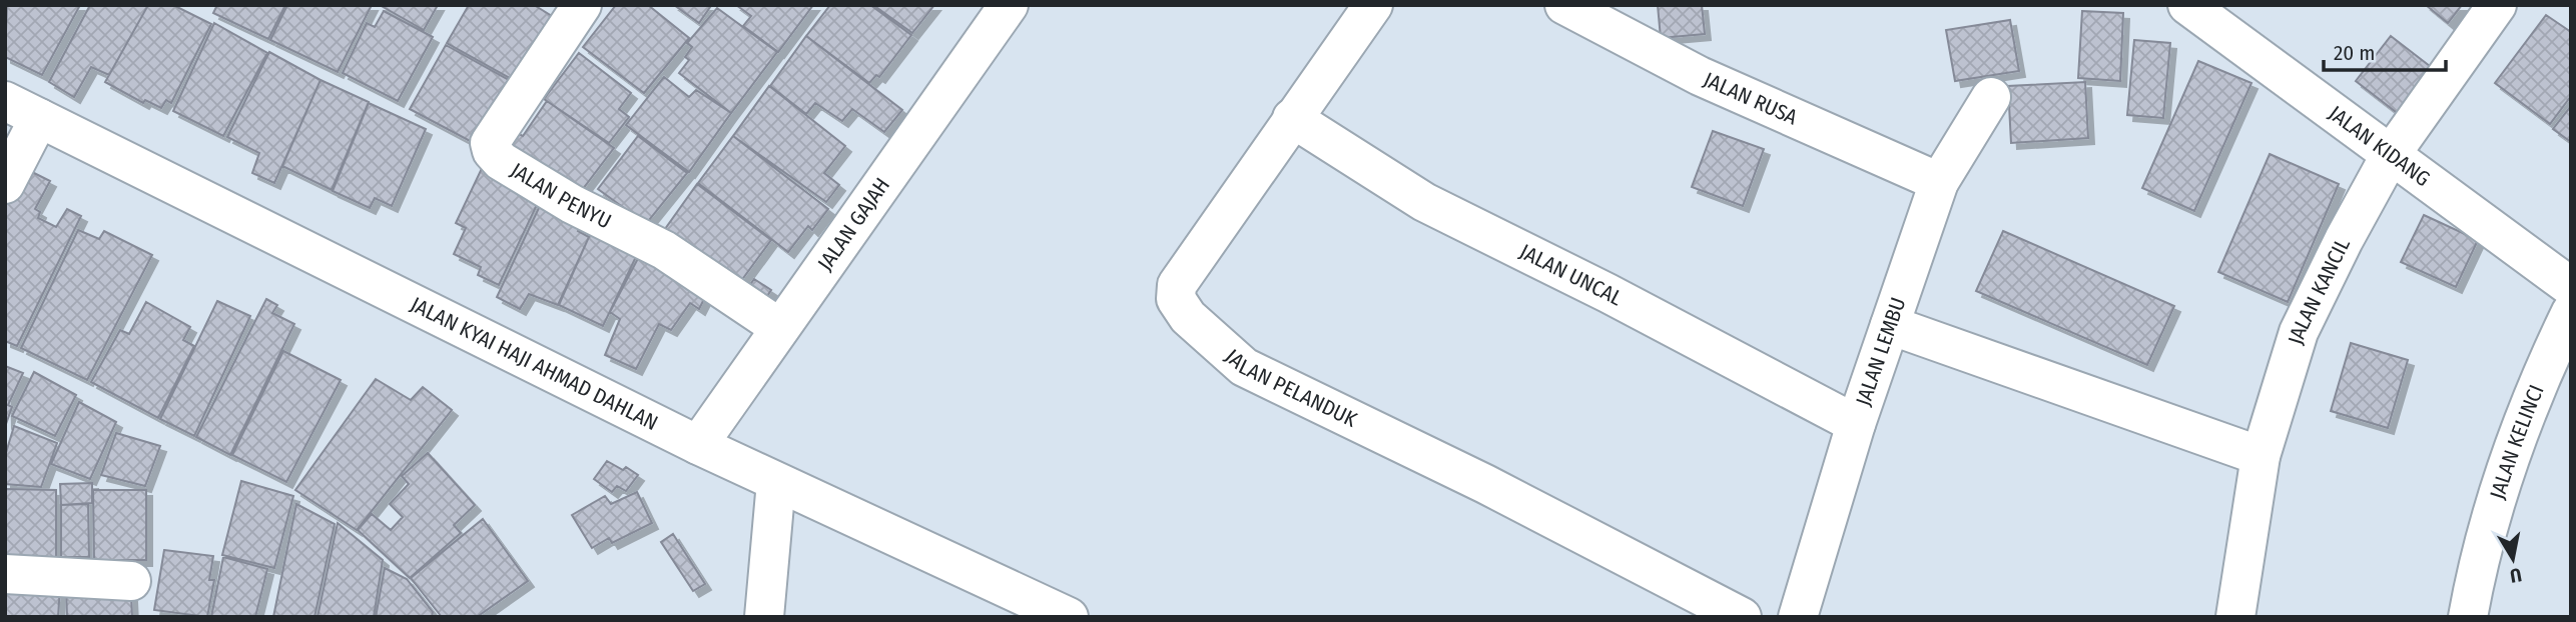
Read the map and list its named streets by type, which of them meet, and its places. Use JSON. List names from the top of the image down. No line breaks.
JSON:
{"streets":{"street":["JALAN RUSA","JALAN KIDANG","JALAN PENYU","JALAN GAJAH","JALAN UNCAL","JALAN KANCIL","JALAN LEMBU","JALAN KYAI HAJI AHMAD DAHLAN","JALAN PELANDUK","JALAN KELINCI"]},"crossings":[["JALAN RUSA","JALAN LEMBU"],["JALAN KIDANG","JALAN KANCIL"],["JALAN PENYU","JALAN GAJAH"],["JALAN GAJAH","JALAN KYAI HAJI AHMAD DAHLAN"],["JALAN UNCAL","JALAN LEMBU"],["JALAN UNCAL","JALAN PELANDUK"]],"scale_bar":"20 m","north":"bottom"}
